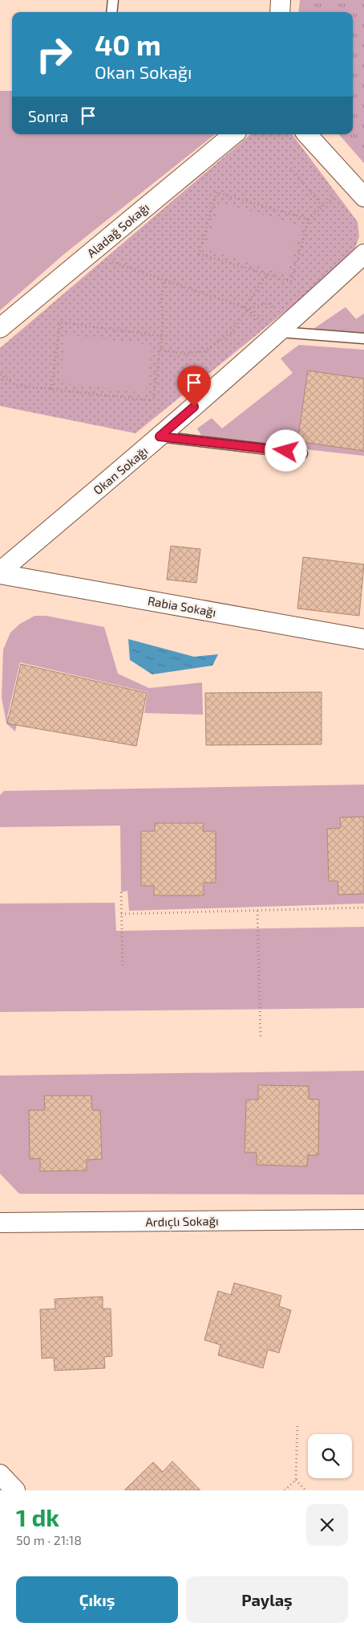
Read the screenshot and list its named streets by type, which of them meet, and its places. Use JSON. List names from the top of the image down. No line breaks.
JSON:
{"streets":{"street":["Aladağ Sokağı","Okan Sokağı","Rabia Sokağı","Ardıçlı Sokağı"]},"crossings":[["Okan Sokağı","Rabia Sokağı"]],"page":{"turn":["40 m","Okan Sokağı"],"then":"Sonra","heading":["1 dk","50 m · 21:18"],"buttons":["Çıkış","Paylaş"]}}
